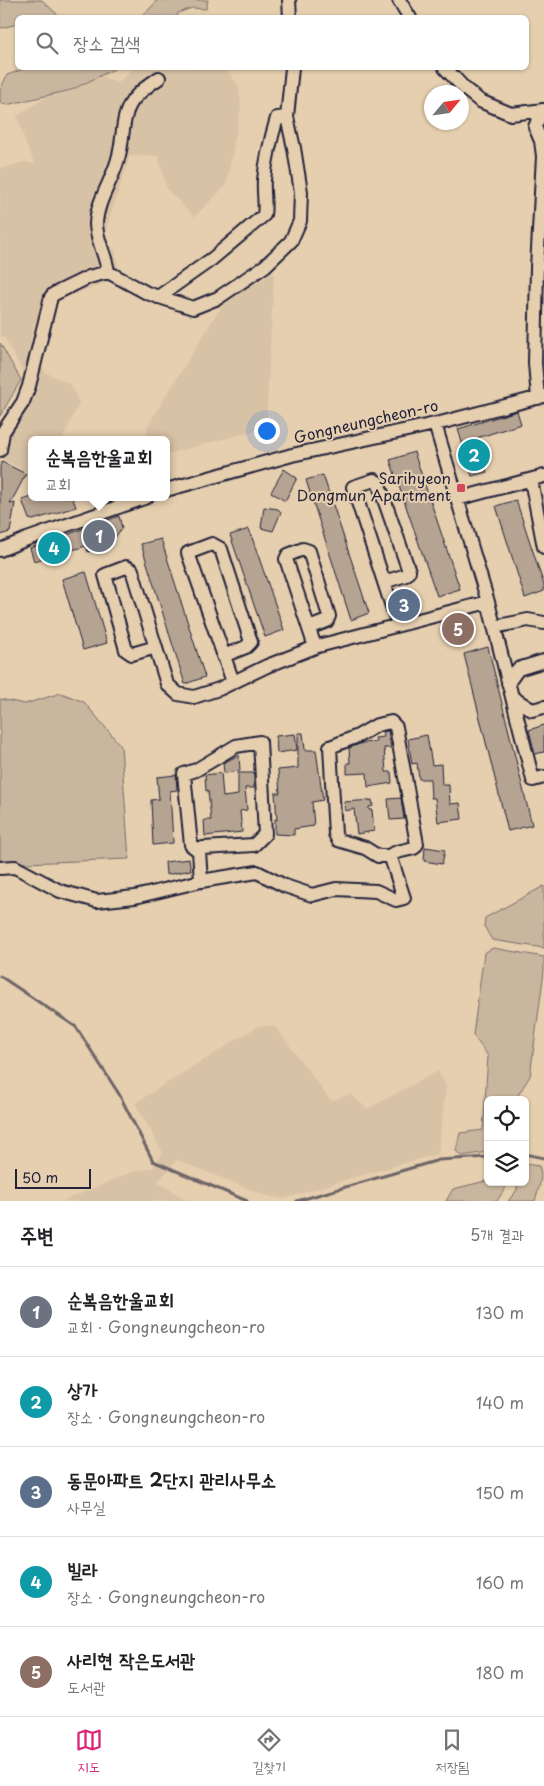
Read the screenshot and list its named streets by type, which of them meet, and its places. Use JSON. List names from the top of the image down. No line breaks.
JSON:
{"streets":{"street":["Gongneungcheon-ro"]},"places":{"transit":["Sarihyeon Dongmun Apartment"]},"scale_bar":"50 m","north":"top right","page":{"search":"장소 검색","popup":["순복음한울교회","교회"],"pins":["2","1","4","3","5"],"scale":"50 m","heading":["주변","5개 결과"],"list":[{"mark":"1","name":"순복음한울교회","note":"교회 · Gongneungcheon-ro","value":"130 m"},{"mark":"2","name":"상가","note":"장소 · Gongneungcheon-ro","value":"140 m"},{"mark":"3","name":"동문아파트 2단지 관리사무소","note":"사무실","value":"150 m"},{"mark":"4","name":"빌라","note":"장소 · Gongneungcheon-ro","value":"160 m"},{"mark":"5","name":"사리현 작은도서관","note":"도서관","value":"180 m"}],"nav":["지도","길찾기","저장됨"]}}
